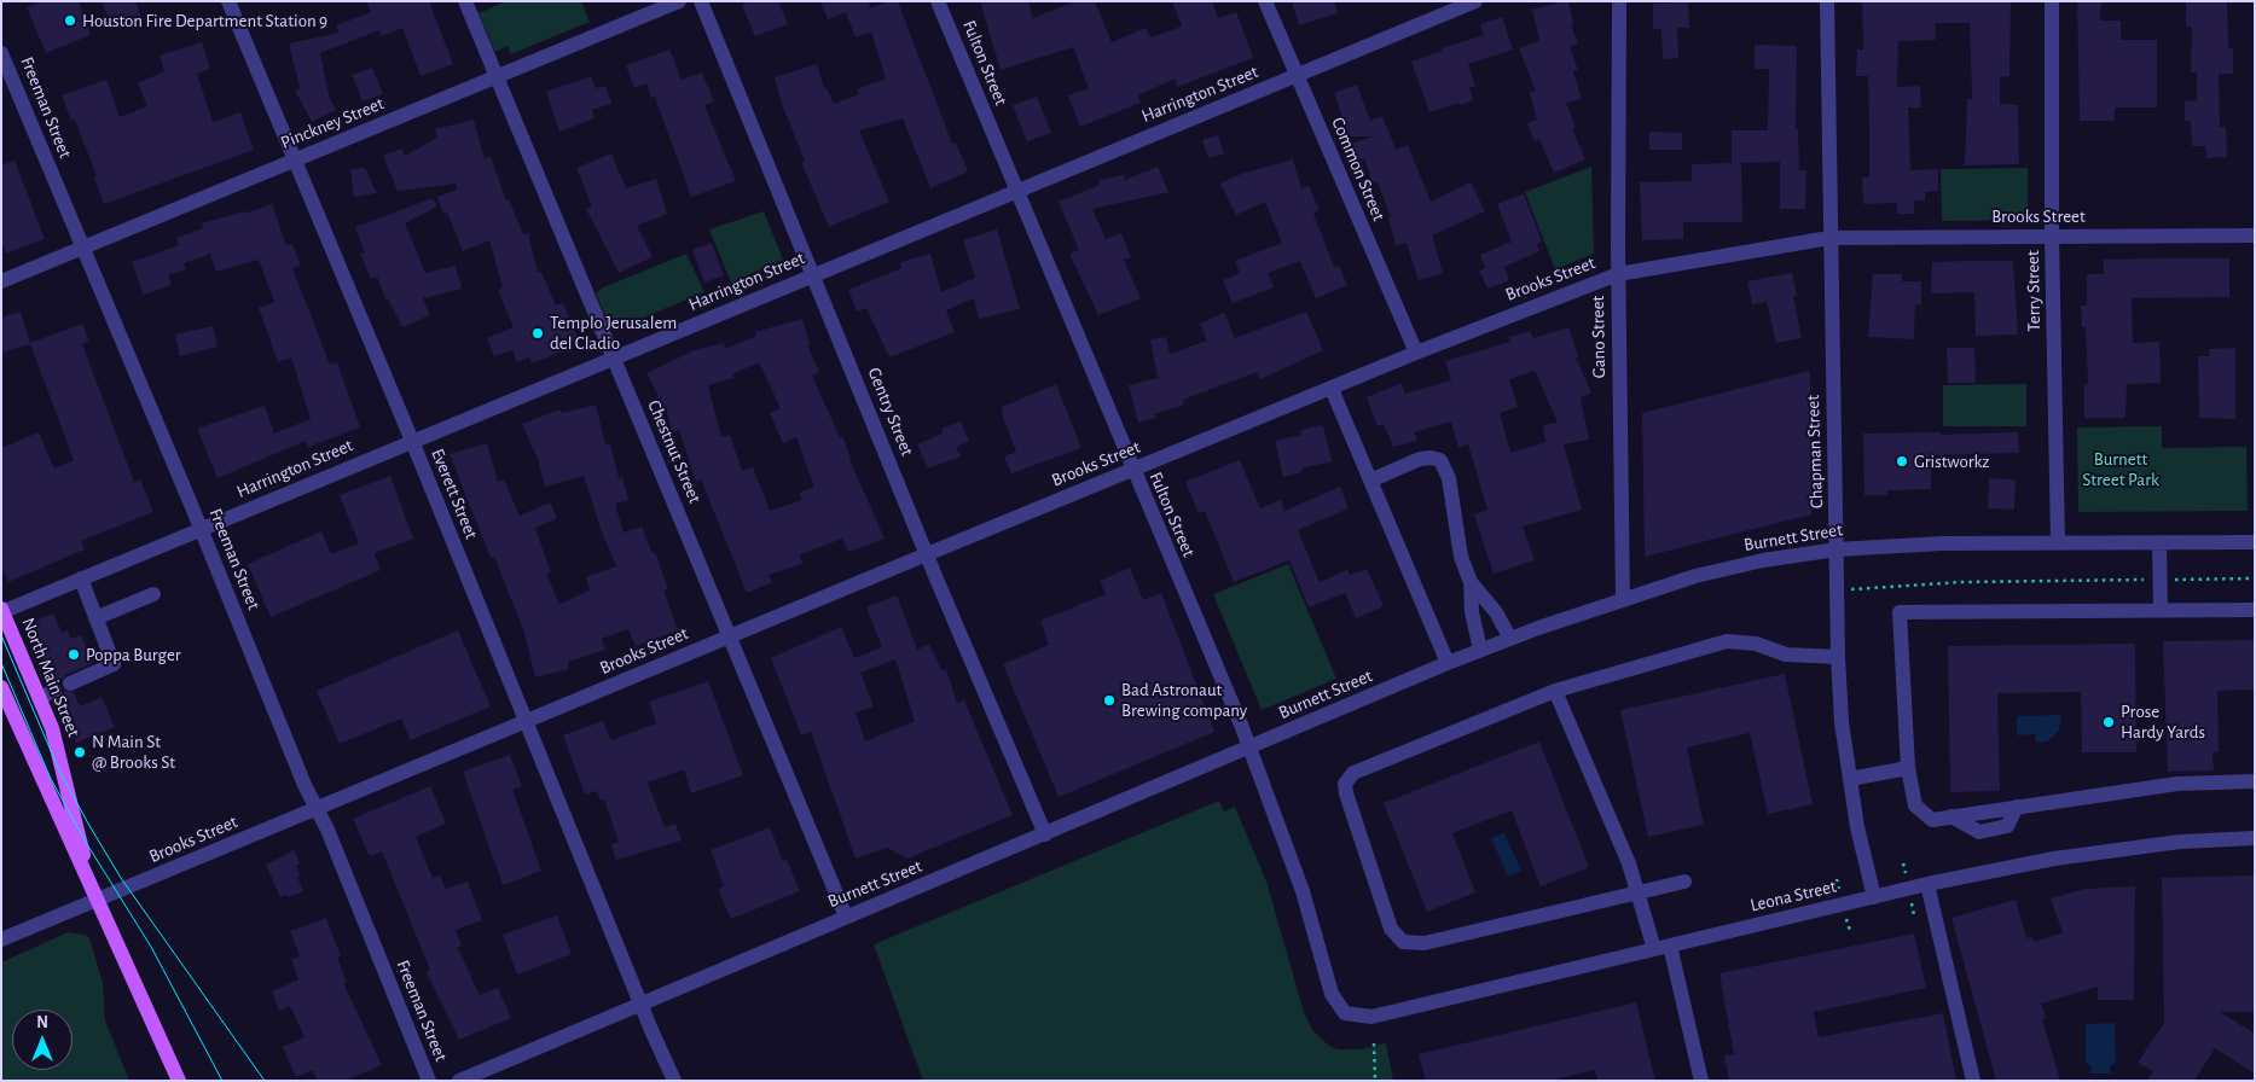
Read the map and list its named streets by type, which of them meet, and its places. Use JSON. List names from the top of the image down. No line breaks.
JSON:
{"streets":{"main road":["North Main Street"],"street":["Fulton Street","Harrington Street","Freeman Street","Pinckney Street","Common Street","Brooks Street","Terry Street","Gano Street","Gentry Street","Chestnut Street","Chapman Street","Everett Street","Burnett Street","Leona Street"]},"crossings":[["Fulton Street","Harrington Street"],["Fulton Street","Brooks Street"],["Fulton Street","Burnett Street"],["Fulton Street","Leona Street"],["Harrington Street","Freeman Street"],["Harrington Street","Common Street"],["Harrington Street","Gentry Street"],["Harrington Street","Chestnut Street"],["Harrington Street","Everett Street"],["Harrington Street","North Main Street"],["Freeman Street","Pinckney Street"],["Freeman Street","Brooks Street"],["Pinckney Street","Chestnut Street"],["Pinckney Street","Everett Street"],["Common Street","Brooks Street"],["Brooks Street","Terry Street"],["Brooks Street","Gano Street"],["Brooks Street","Gentry Street"],["Brooks Street","Chestnut Street"],["Brooks Street","Chapman Street"],["Brooks Street","Everett Street"],["Brooks Street","North Main Street"],["Terry Street","Burnett Street"],["Gano Street","Burnett Street"],["Gentry Street","Burnett Street"],["Chestnut Street","Burnett Street"],["Chapman Street","Burnett Street"],["Chapman Street","Leona Street"],["Everett Street","Burnett Street"]],"parks":["Burnett Street Park"],"places":["Houston Fire Department Station 9","Templo Jerusalem del Cladio","Gristworkz","Poppa Burger","Bad Astronaut Brewing company","Prose Hardy Yards","N Main St @ Brooks St"],"north":"top"}
